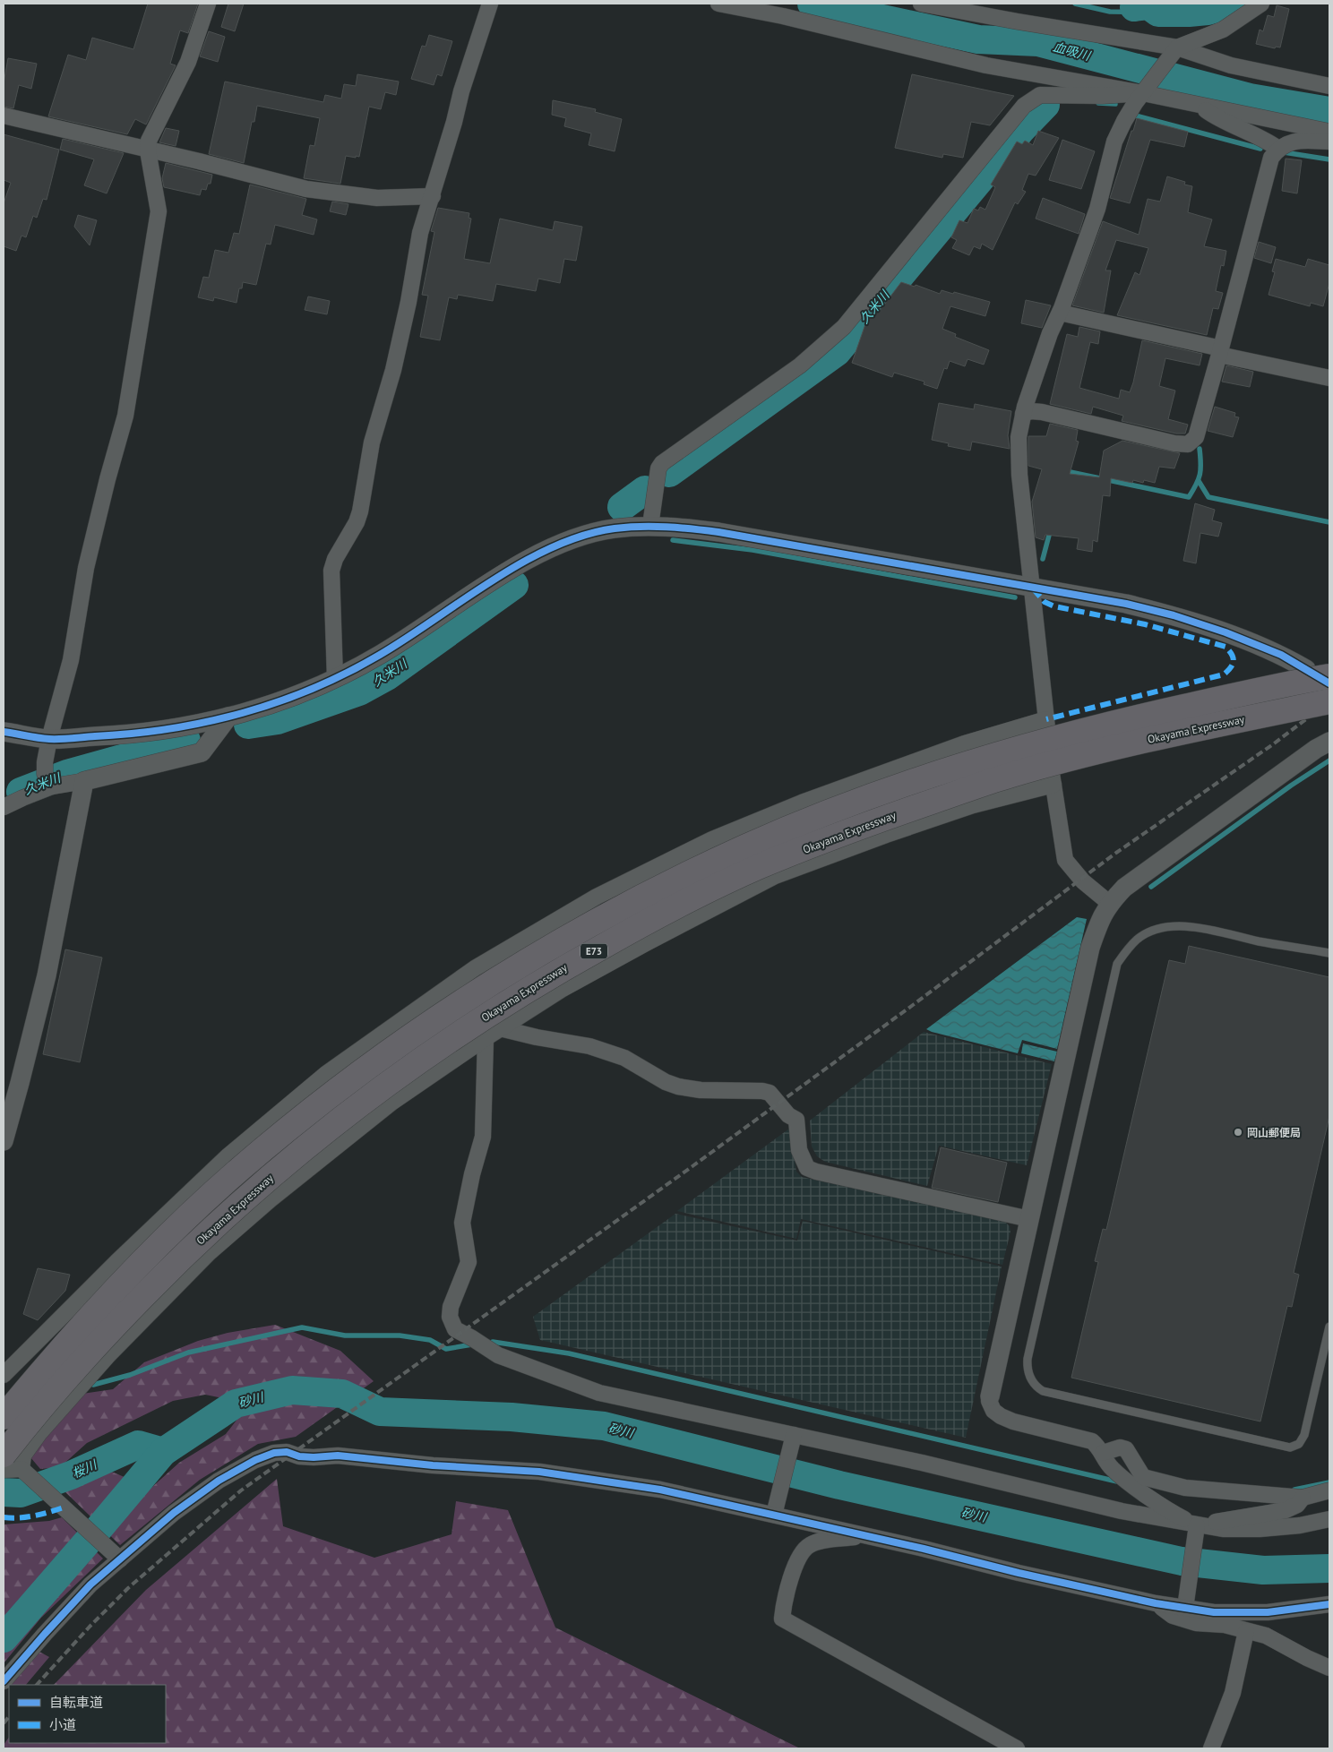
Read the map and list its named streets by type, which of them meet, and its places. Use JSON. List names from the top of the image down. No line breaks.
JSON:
{"streets":{"highway":["Okayama Expressway","E73"]},"water":["血吸川","久米川","砂川","桜川"],"places":["岡山郵便局"],"legend":["自転車道","小道"]}
